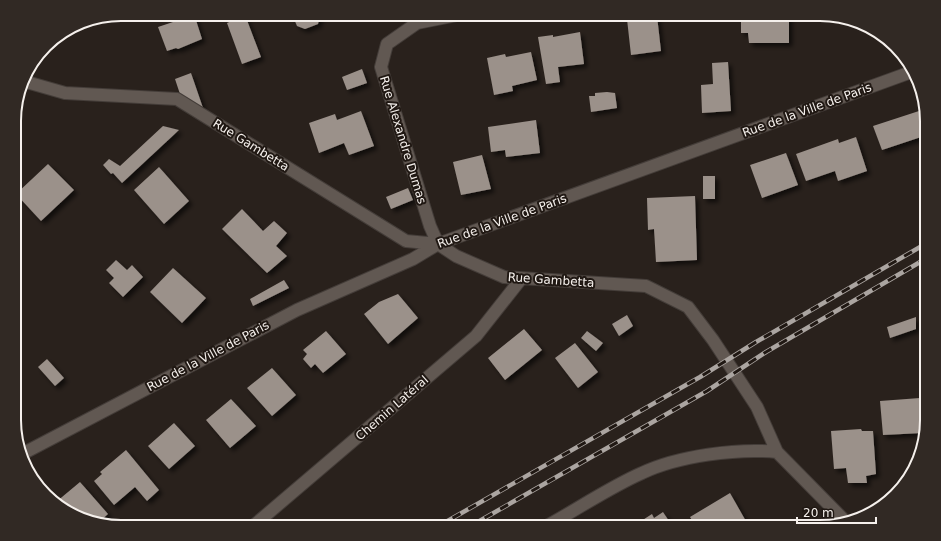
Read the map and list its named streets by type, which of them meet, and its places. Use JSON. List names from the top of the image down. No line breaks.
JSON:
{"streets":{"street":["Rue de la Ville de Paris","Rue Alexandre Dumas","Rue Gambetta","Chemin Latéral"]},"crossings":[["Rue de la Ville de Paris","Rue Alexandre Dumas"],["Rue de la Ville de Paris","Rue Gambetta"],["Rue Alexandre Dumas","Rue Gambetta"],["Rue Gambetta","Chemin Latéral"]],"scale_bar":"20 m"}
